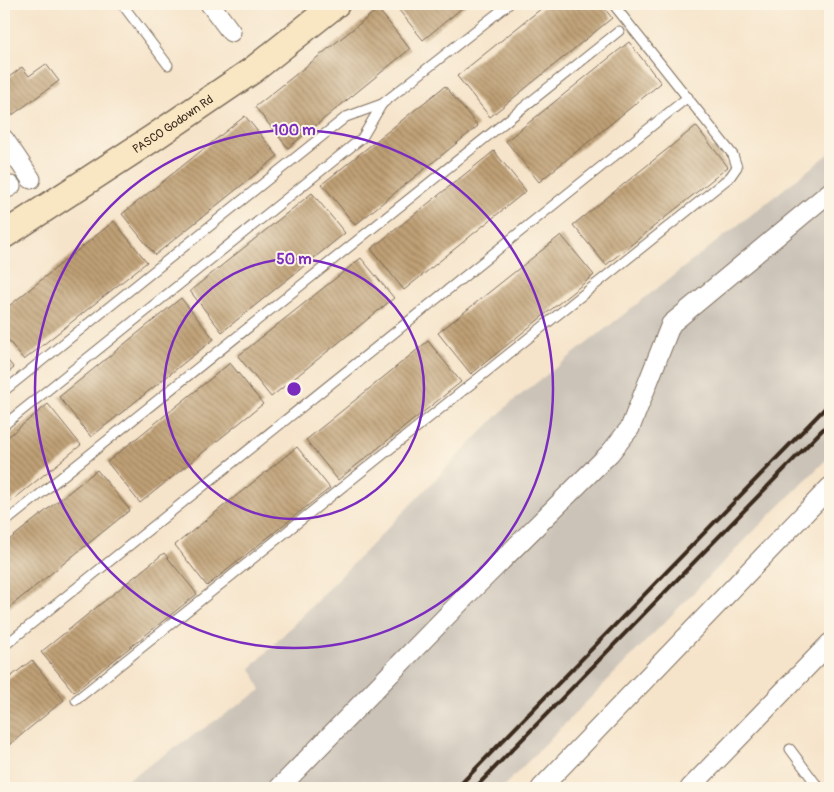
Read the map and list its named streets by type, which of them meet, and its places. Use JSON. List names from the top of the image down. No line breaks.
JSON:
{"streets":{"street":["PASCO Godown Rd"]},"rings":["100 m","50 m"]}
